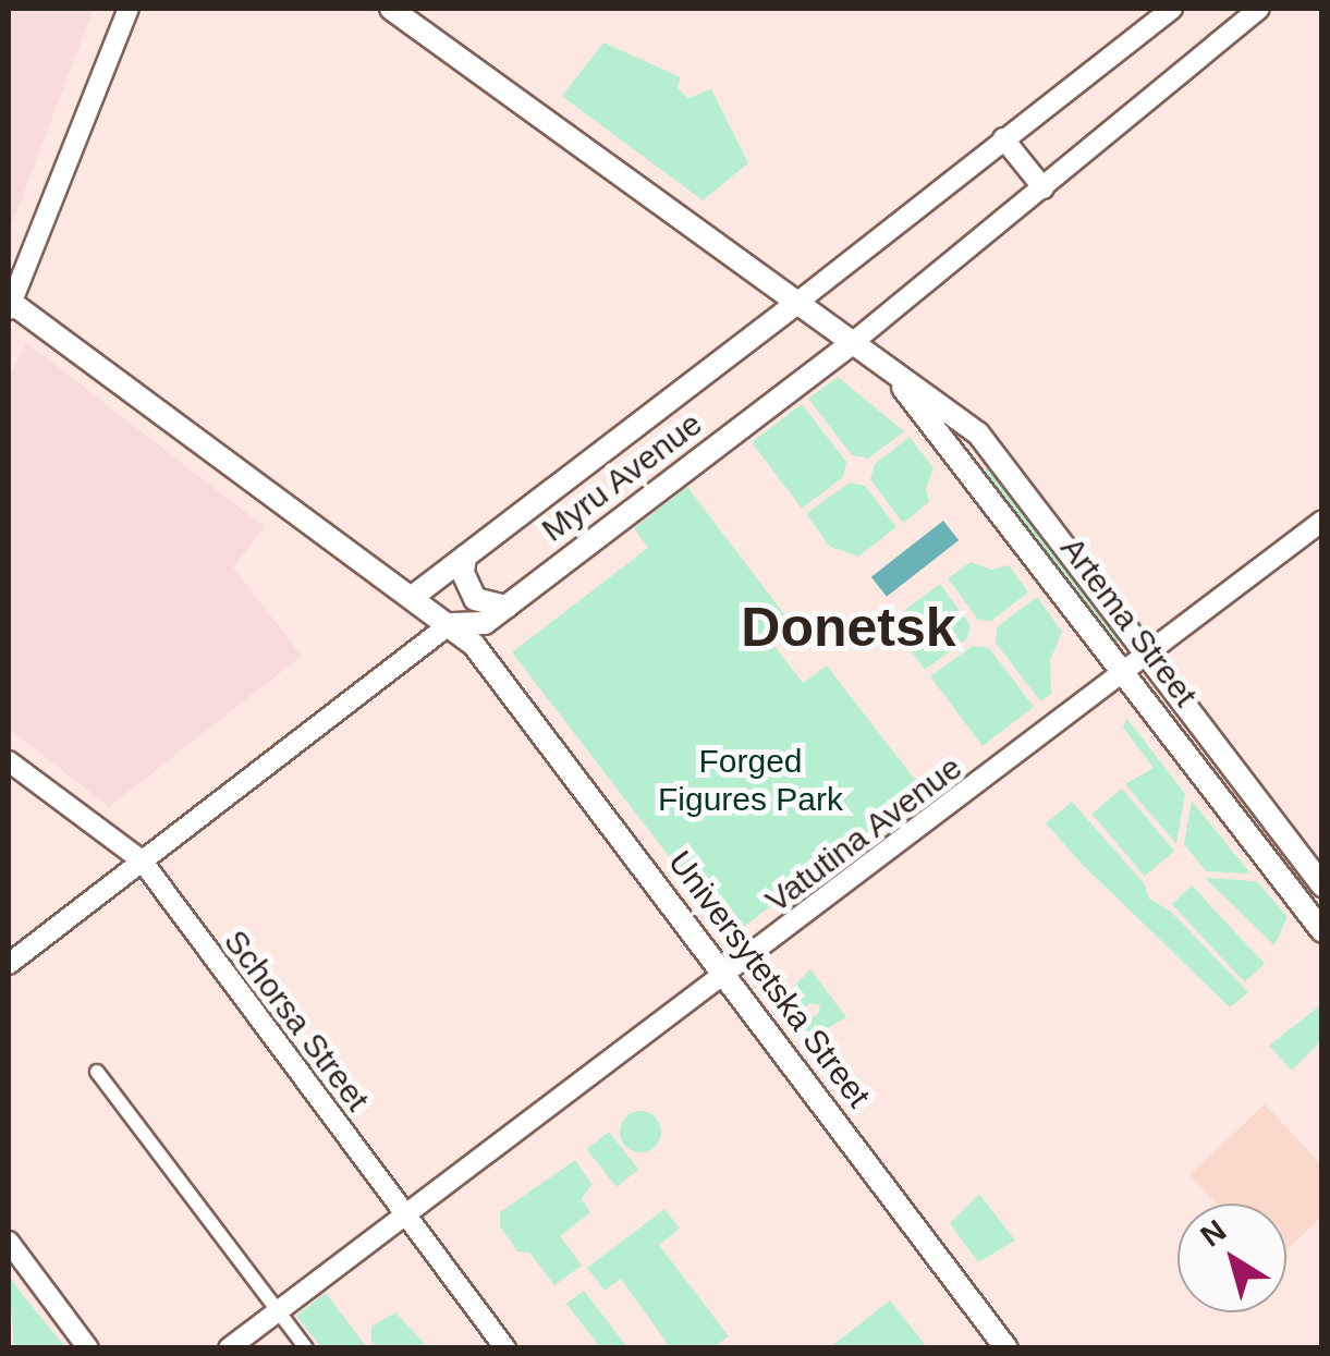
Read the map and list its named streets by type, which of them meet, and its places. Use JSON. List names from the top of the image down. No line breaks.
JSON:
{"streets":{"main road":["Myru Avenue","Artema Street","Universytetska Street"],"street":["Vatutina Avenue","Schorsa Street"]},"crossings":[["Myru Avenue","Artema Street"],["Myru Avenue","Universytetska Street"],["Myru Avenue","Schorsa Street"],["Artema Street","Vatutina Avenue"],["Vatutina Avenue","Universytetska Street"],["Vatutina Avenue","Schorsa Street"]],"districts":["Donetsk"],"parks":["Forged Figures Park"],"north":"top left"}
